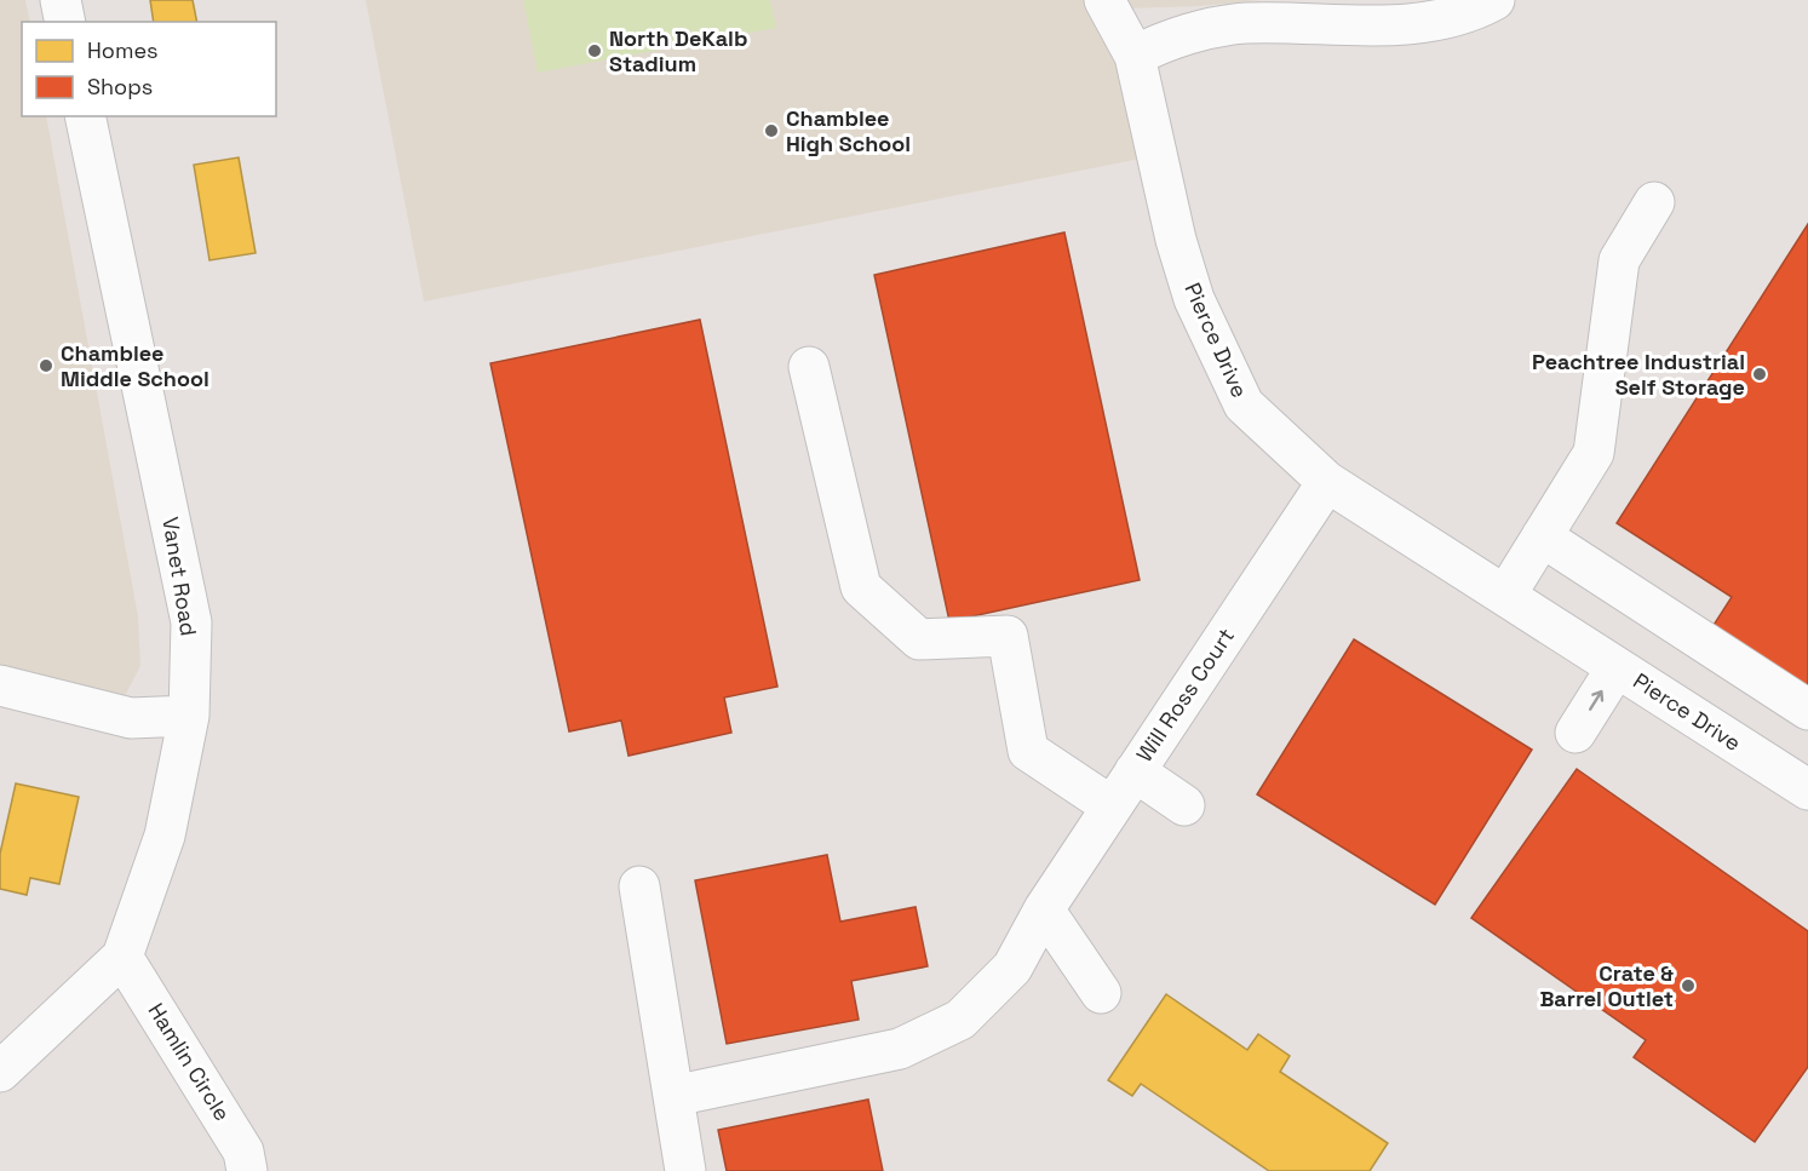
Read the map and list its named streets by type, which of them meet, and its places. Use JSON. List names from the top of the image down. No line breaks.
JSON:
{"streets":{"street":["Pierce Drive","Vanet Road","Will Ross Court","Hamlin Circle"]},"crossings":[["Pierce Drive","Will Ross Court"],["Vanet Road","Hamlin Circle"]],"places":["North DeKalb Stadium","Chamblee High School","Chamblee Middle School","Peachtree Industrial Self Storage","Crate & Barrel Outlet"],"legend":["Homes","Shops"]}
